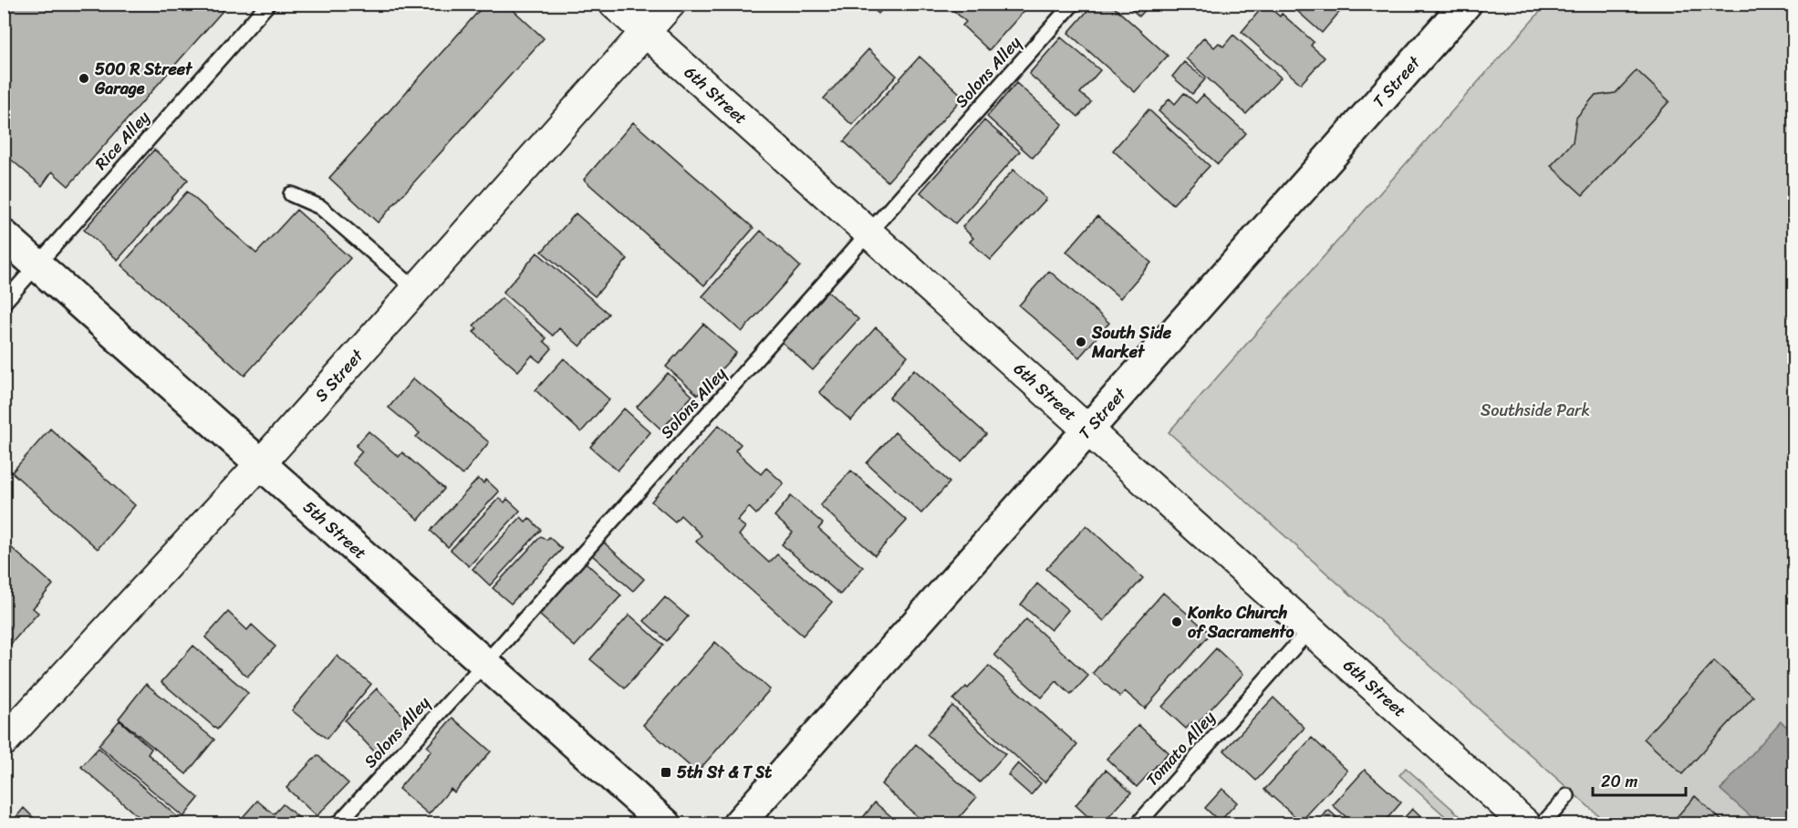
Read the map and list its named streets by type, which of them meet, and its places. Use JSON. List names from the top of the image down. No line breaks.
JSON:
{"streets":{"street":["T Street","6th Street","S Street","5th Street"],"lane":["Solons Alley","Rice Alley","Tomato Alley"]},"crossings":[["Solons Alley","6th Street"],["Solons Alley","5th Street"],["T Street","6th Street"],["6th Street","S Street"],["6th Street","Tomato Alley"],["Rice Alley","5th Street"],["S Street","5th Street"]],"parks":["Southside Park"],"places":{"other":["500 R Street Garage","South Side Market","Konko Church of Sacramento"],"transit":["5th St & T St"]},"scale_bar":"20 m"}
